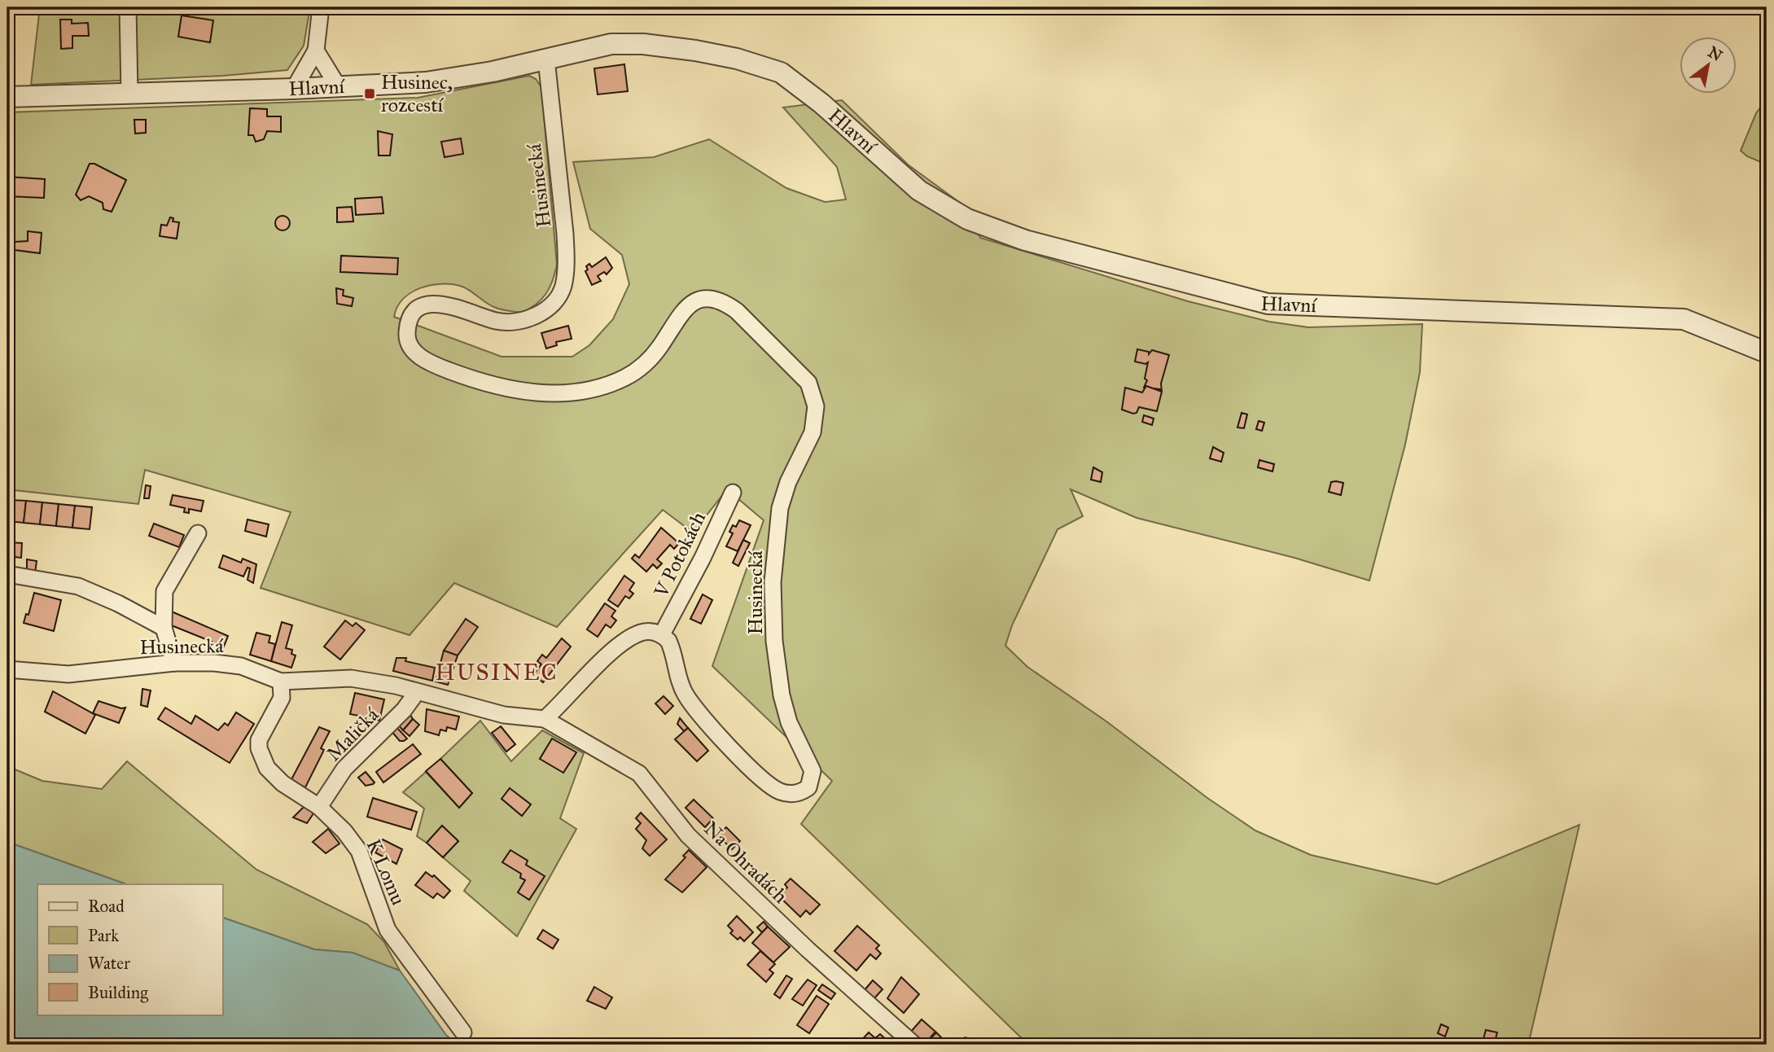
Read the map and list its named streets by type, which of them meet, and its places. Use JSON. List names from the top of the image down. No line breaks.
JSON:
{"streets":{"street":["Hlavní","Husinecká","V Potokách","Maličká","Na Ohradách","K Lomu"]},"crossings":[["Hlavní","Husinecká"],["Husinecká","V Potokách"],["Husinecká","Maličká"],["Husinecká","Na Ohradách"],["Husinecká","K Lomu"],["Maličká","K Lomu"]],"districts":["HUSINEC"],"places":{"transit":["Husinec, rozcestí"]},"legend":["Road","Park","Water","Building"],"north":"top right"}
